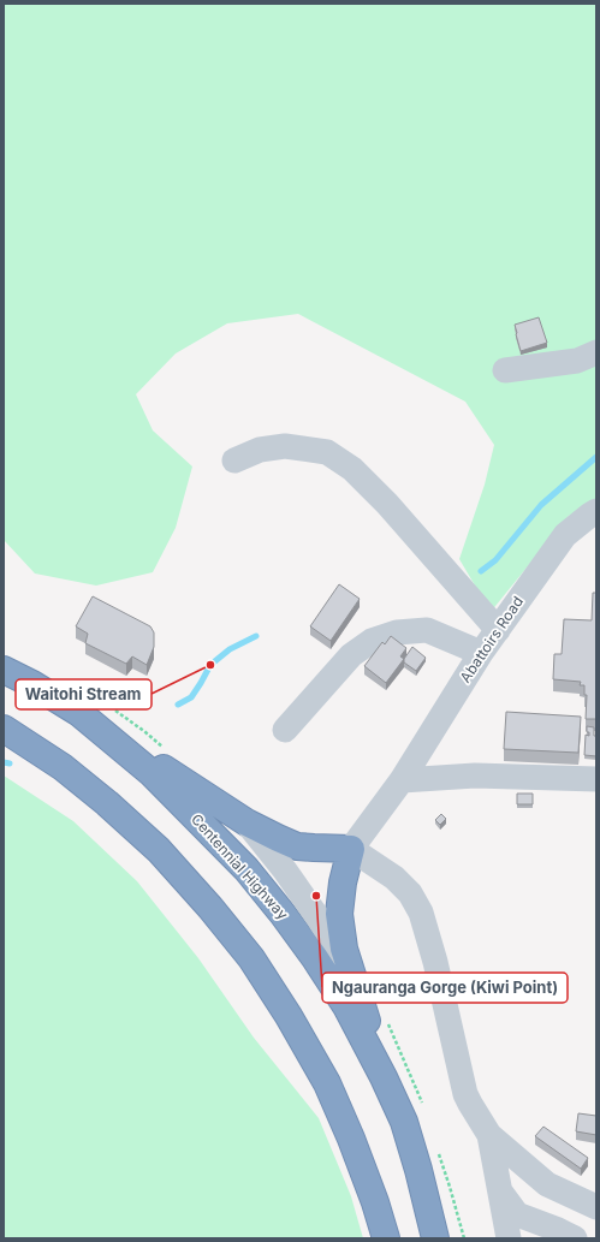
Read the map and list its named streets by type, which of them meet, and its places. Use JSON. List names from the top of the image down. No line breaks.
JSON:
{"streets":{"highway":["Centennial Highway"],"lane":["Abattoirs Road"]},"places":["Waitohi Stream","Ngauranga Gorge (Kiwi Point)"]}
